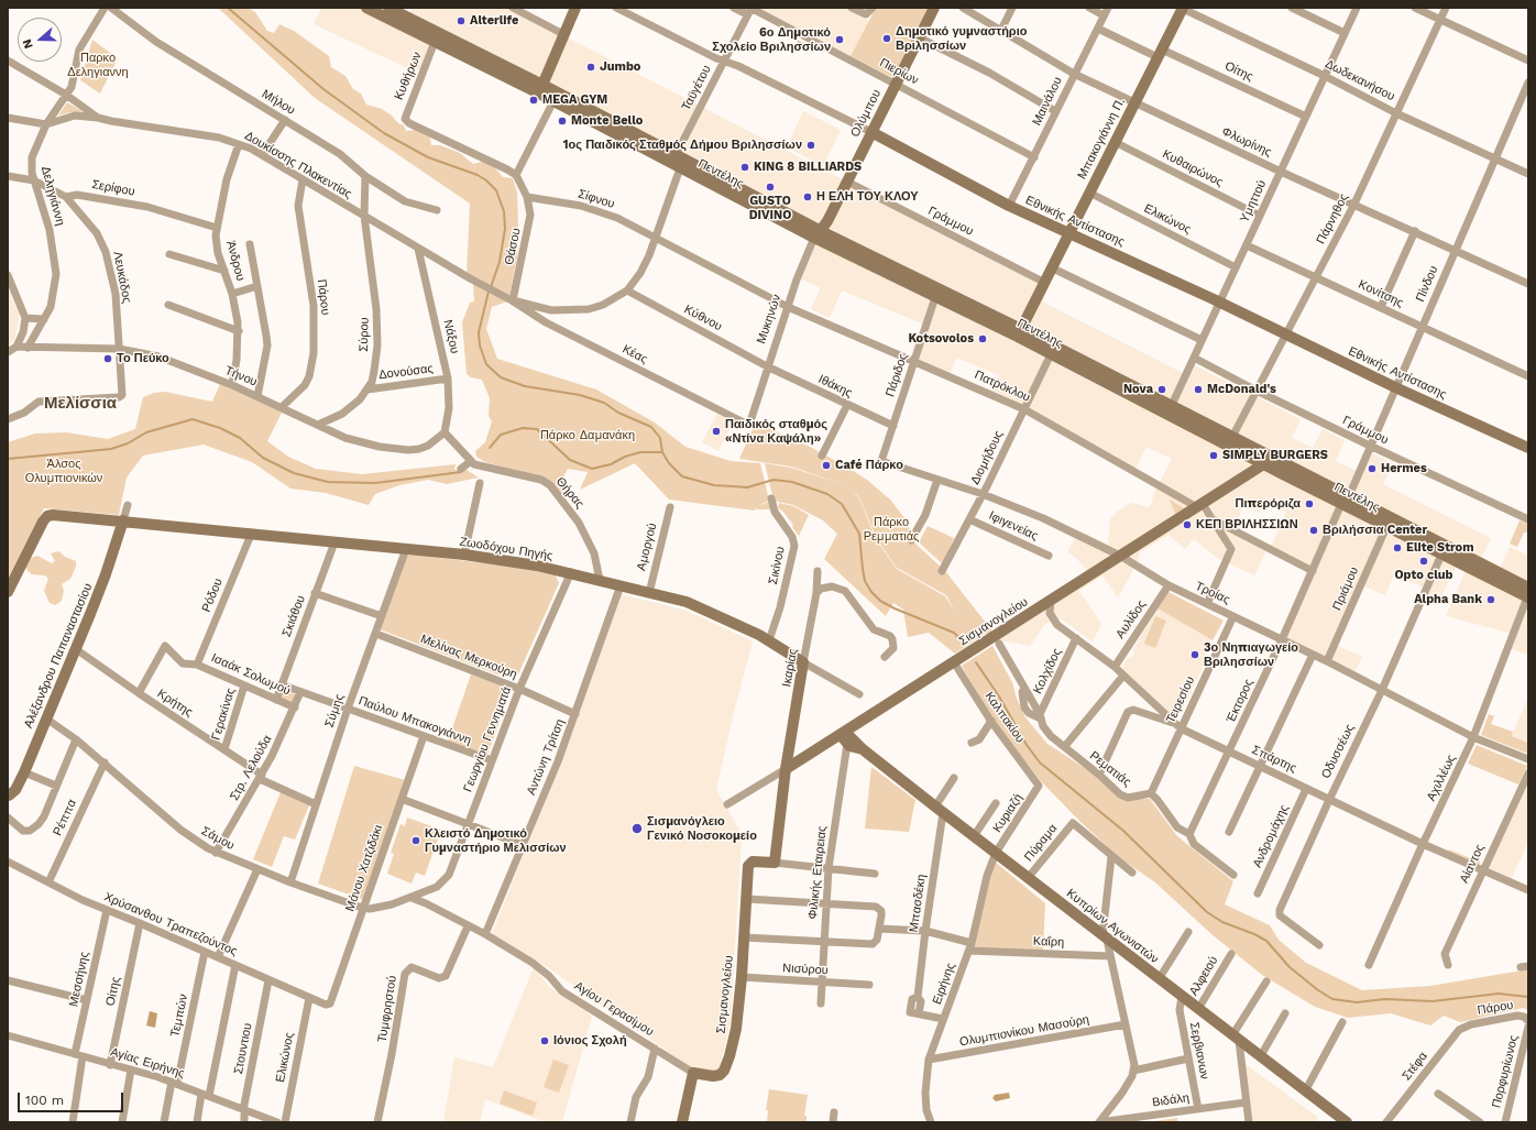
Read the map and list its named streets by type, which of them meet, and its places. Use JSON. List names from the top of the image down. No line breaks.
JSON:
{"streets":{"street":["Πιερίων","Οίτης","Κυθήρων","Δωδεκανήσου","Ταϋγέτου","Μαινάλου","Μήλου","Ολύμπου","Μπακογιάννη Π.","Φλωρίνης","Δουκίσσης Πλακεντίας","Κυθαιρώνος","Πεντέλης","Σερίφου","Δεληγιάννη","Σίφνου","Υμηττού","Ελικώνος","Πάρνηθος","Γράμμου","Εθνικής Αντίστασης","Θάσου","Άνδρου","Λευκάδος","Πίνδου","Κονίτσης","Πάρου","Κύθνου","Μυκηνών","Σύρου","Νάξου","Κέας","Δονούσας","Πάριδος","Τήνου","Ιθάκης","Πατρόκλου","Διομήδους","Θήρας","Ιφιγενείας","Αμοργού","Ζωοδόχου Πηγής","Σικίνου","Πριάμου","Τροίας","Ρόδου","Σκιάθου","Αυλίδος","Σισμανογλείου","Αλέξανδρου Παπαναστασίου","Μελίνας Μερκούρη","Ικαρίας","Κολχίδος","Ισαάκ Σολωμού","Τειρεσίου","Έκτορος","Κρήτης","Σύμης","Γερακίνας","Καλπακίου","Παύλου Μπακογιάννη","Γεωργίου Γεννηματά","Οδυσσέως","Αντώνη Τρίτση","Σπάρτης","Στρ. Λελούδα","Ρεματιάς","Αχιλλέως","Κυριαζή","Ρέππα","Ανδρομάχης","Σάμου","Πύραμα","Αίαντος","Μάνου Χατζιδάκι","Φιλικής Εταιρειας","Μπασδέκη","Χρύσανθου Τραπεζούντος","Κυπρίων Αγωνιστών","Καΐρη","Νισύρου","Αλφειού","Μεσσήνης","Ειρήνης","Τυμφρηστού","Αγίου Γερασίμου","Τεμπών","Ολυμπιονίκου Μασούρη","Στουντιου","Σερβιανων","Αγίας Ειρήνης","Στέφα","Πορφυρίωνος","Βιδάλη"]},"crossings":[["Πιερίων","Ταϋγέτου"],["Πιερίων","Μαινάλου"],["Πιερίων","Ολύμπου"],["Οίτης","Μαινάλου"],["Οίτης","Μπακογιάννη Π."],["Οίτης","Υμηττού"],["Οίτης","Χρύσανθου Τραπεζούντος"],["Οίτης","Αγίας Ειρήνης"],["Κυθήρων","Πεντέλης"],["Δωδεκανήσου","Μπακογιάννη Π."],["Δωδεκανήσου","Υμηττού"],["Δωδεκανήσου","Πάρνηθος"],["Δωδεκανήσου","Πίνδου"],["Ταϋγέτου","Πεντέλης"],["Ταϋγέτου","Εθνικής Αντίστασης"],["Μαινάλου","Φλωρίνης"],["Μαινάλου","Εθνικής Αντίστασης"],["Μήλου","Σύρου"],["Ολύμπου","Πεντέλης"],["Ολύμπου","Γράμμου"],["Ολύμπου","Εθνικής Αντίστασης"],["Ολύμπου","Μυκηνών"],["Μπακογιάννη Π.","Φλωρίνης"],["Μπακογιάννη Π.","Κυθαιρώνος"],["Μπακογιάννη Π.","Πεντέλης"],["Μπακογιάννη Π.","Ελικώνος"],["Μπακογιάννη Π.","Γράμμου"],["Μπακογιάννη Π.","Εθνικής Αντίστασης"],["Φλωρίνης","Υμηττού"],["Φλωρίνης","Πάρνηθος"],["Φλωρίνης","Πίνδου"],["Δουκίσσης Πλακεντίας","Δεληγιάννη"],["Δουκίσσης Πλακεντίας","Θάσου"],["Δουκίσσης Πλακεντίας","Άνδρου"],["Δουκίσσης Πλακεντίας","Πάρου"],["Δουκίσσης Πλακεντίας","Σύρου"],["Δουκίσσης Πλακεντίας","Νάξου"],["Δουκίσσης Πλακεντίας","Κέας"],["Κυθαιρώνος","Υμηττού"],["Πεντέλης","Υμηττού"],["Πεντέλης","Πάρνηθος"],["Πεντέλης","Πίνδου"],["Πεντέλης","Μυκηνών"],["Πεντέλης","Πάριδος"],["Πεντέλης","Διομήδους"],["Πεντέλης","Πριάμου"],["Πεντέλης","Σισμανογλείου"],["Πεντέλης","Έκτορος"],["Πεντέλης","Οδυσσέως"],["Πεντέλης","Αχιλλέως"],["Σερίφου","Δεληγιάννη"],["Σερίφου","Άνδρου"],["Σερίφου","Λευκάδος"],["Δεληγιάννη","Τήνου"],["Σίφνου","Θάσου"],["Σίφνου","Μυκηνών"],["Σίφνου","Πατρόκλου"],["Υμηττού","Ελικώνος"],["Υμηττού","Γράμμου"],["Υμηττού","Εθνικής Αντίστασης"],["Υμηττού","Κονίτσης"],["Ελικώνος","Χρύσανθου Τραπεζούντος"],["Πάρνηθος","Γράμμου"],["Πάρνηθος","Εθνικής Αντίστασης"],["Πάρνηθος","Κονίτσης"],["Γράμμου","Πίνδου"],["Εθνικής Αντίστασης","Πίνδου"],["Θάσου","Κέας"],["Άνδρου","Τήνου"],["Λευκάδος","Τήνου"],["Πίνδου","Κονίτσης"],["Πίνδου","Έκτορος"],["Πάρου","Τήνου"],["Πάρου","Στέφα"],["Κύθνου","Μυκηνών"],["Κύθνου","Ιθάκης"],["Μυκηνών","Κέας"],["Μυκηνών","Ιθάκης"],["Μυκηνών","Πατρόκλου"],["Σύρου","Δονούσας"],["Σύρου","Τήνου"],["Νάξου","Δονούσας"],["Νάξου","Τήνου"],["Νάξου","Θήρας"],["Πάριδος","Ιθάκης"],["Πάριδος","Πατρόκλου"],["Πάριδος","Τροίας"],["Τήνου","Θήρας"],["Πατρόκλου","Διομήδους"],["Πατρόκλου","Σισμανογλείου"],["Διομήδους","Ιφιγενείας"],["Διομήδους","Τροίας"],["Θήρας","Ζωοδόχου Πηγής"],["Αμοργού","Ζωοδόχου Πηγής"],["Ζωοδόχου Πηγής","Σικίνου"],["Ζωοδόχου Πηγής","Ρόδου"],["Ζωοδόχου Πηγής","Σκιάθου"],["Ζωοδόχου Πηγής","Αλέξανδρου Παπαναστασίου"],["Ζωοδόχου Πηγής","Ικαρίας"],["Ζωοδόχου Πηγής","Σύμης"],["Ζωοδόχου Πηγής","Γεωργίου Γεννηματά"],["Ζωοδόχου Πηγής","Αντώνη Τρίτση"],["Πριάμου","Τροίας"],["Τροίας","Αυλίδος"],["Τροίας","Σισμανογλείου"],["Τροίας","Τειρεσίου"],["Τροίας","Έκτορος"],["Τροίας","Οδυσσέως"],["Τροίας","Αχιλλέως"],["Ρόδου","Ισαάκ Σολωμού"],["Σκιάθου","Ισαάκ Σολωμού"],["Σκιάθου","Παύλου Μπακογιάννη"],["Αυλίδος","Σπάρτης"],["Σισμανογλείου","Ικαρίας"],["Σισμανογλείου","Καλπακίου"],["Σισμανογλείου","Σπάρτης"],["Σισμανογλείου","Ρεματιάς"],["Σισμανογλείου","Φιλικής Εταιρειας"],["Σισμανογλείου","Κυπρίων Αγωνιστών"],["Σισμανογλείου","Νισύρου"],["Σισμανογλείου","Αγίου Γερασίμου"],["Αλέξανδρου Παπαναστασίου","Κρήτης"],["Αλέξανδρου Παπαναστασίου","Σάμου"],["Μελίνας Μερκούρη","Σύμης"],["Μελίνας Μερκούρη","Γεωργίου Γεννηματά"],["Μελίνας Μερκούρη","Αντώνη Τρίτση"],["Κολχίδος","Σπάρτης"],["Κολχίδος","Ρεματιάς"],["Ισαάκ Σολωμού","Κρήτης"],["Ισαάκ Σολωμού","Γερακίνας"],["Ισαάκ Σολωμού","Στρ. Λελούδα"],["Τειρεσίου","Σπάρτης"],["Τειρεσίου","Ρεματιάς"],["Έκτορος","Σπάρτης"],["Κρήτης","Σύμης"],["Κρήτης","Γερακίνας"],["Κρήτης","Στρ. Λελούδα"],["Σύμης","Παύλου Μπακογιάννη"],["Σύμης","Σάμου"],["Καλπακίου","Κυριαζή"],["Παύλου Μπακογιάννη","Γεωργίου Γεννηματά"],["Παύλου Μπακογιάννη","Στρ. Λελούδα"],["Παύλου Μπακογιάννη","Μάνου Χατζιδάκι"],["Γεωργίου Γεννηματά","Σάμου"],["Γεωργίου Γεννηματά","Αγίου Γερασίμου"],["Οδυσσέως","Σπάρτης"],["Αντώνη Τρίτση","Αγίου Γερασίμου"],["Σπάρτης","Αχιλλέως"],["Σπάρτης","Ανδρομάχης"],["Σπάρτης","Αίαντος"],["Στρ. Λελούδα","Σάμου"],["Κυριαζή","Κυπρίων Αγωνιστών"],["Κυριαζή","Ειρήνης"],["Ρέππα","Σάμου"],["Ρέππα","Χρύσανθου Τραπεζούντος"],["Σάμου","Μάνου Χατζιδάκι"],["Σάμου","Αγίου Γερασίμου"],["Πύραμα","Κυπρίων Αγωνιστών"],["Μάνου Χατζιδάκι","Χρύσανθου Τραπεζούντος"],["Φιλικής Εταιρειας","Κυπρίων Αγωνιστών"],["Φιλικής Εταιρειας","Νισύρου"],["Μπασδέκη","Κυπρίων Αγωνιστών"],["Χρύσανθου Τραπεζούντος","Μεσσήνης"],["Χρύσανθου Τραπεζούντος","Τεμπών"],["Χρύσανθου Τραπεζούντος","Στουντιου"],["Κυπρίων Αγωνιστών","Αλφειού"],["Κυπρίων Αγωνιστών","Ειρήνης"],["Κυπρίων Αγωνιστών","Σερβιανων"],["Καΐρη","Ειρήνης"],["Μεσσήνης","Αγίας Ειρήνης"],["Ειρήνης","Ολυμπιονίκου Μασούρη"],["Τυμφρηστού","Αγίου Γερασίμου"],["Τεμπών","Αγίας Ειρήνης"],["Στουντιου","Αγίας Ειρήνης"],["Σερβιανων","Βιδάλη"]],"districts":["Μελίσσια"],"parks":["Παρκο Δεληγιαννη","Πάρκο Δαμανάκη","Άλσος Ολυμπιονικών","Πάρκο Ρεμματιάς"],"places":["Alterlife","Δημοτικό γυμναστήριο Βριλησσίων","6ο Δημοτικό Σχολείο Βριλησσίων","Jumbo","ΜEGA GYM","Monte Bello","1ος Παιδικός Σταθμός Δήμου Βριλησσίων","KING 8 BILLIARDS","GUSTO DIVINO","Η ΕΛΗ ΤΟΥ ΚΛΟΥ","Kotsovolos","Το Πεύκο","Nova","McDonald's","Παιδικός σταθμός «Ντίνα Καψάλη»","SIMPLY BURGERS","Café Πάρκο","Hermes","Πιπερόριζα","ΚΕΠ ΒΡΙΛΗΣΣΙΩΝ","Βριλήσσια Center","Elite Strom","Opto club","Alpha Bank","3ο Νηπιαγωγείο Βριλησσίων","Σισμανόγλειο Γενικό Νοσοκομείο","Κλειστό Δημοτικό Γυμναστήριο Μελισσίων","Ιόνιος Σχολή"],"scale_bar":"100 m","north":"left"}
